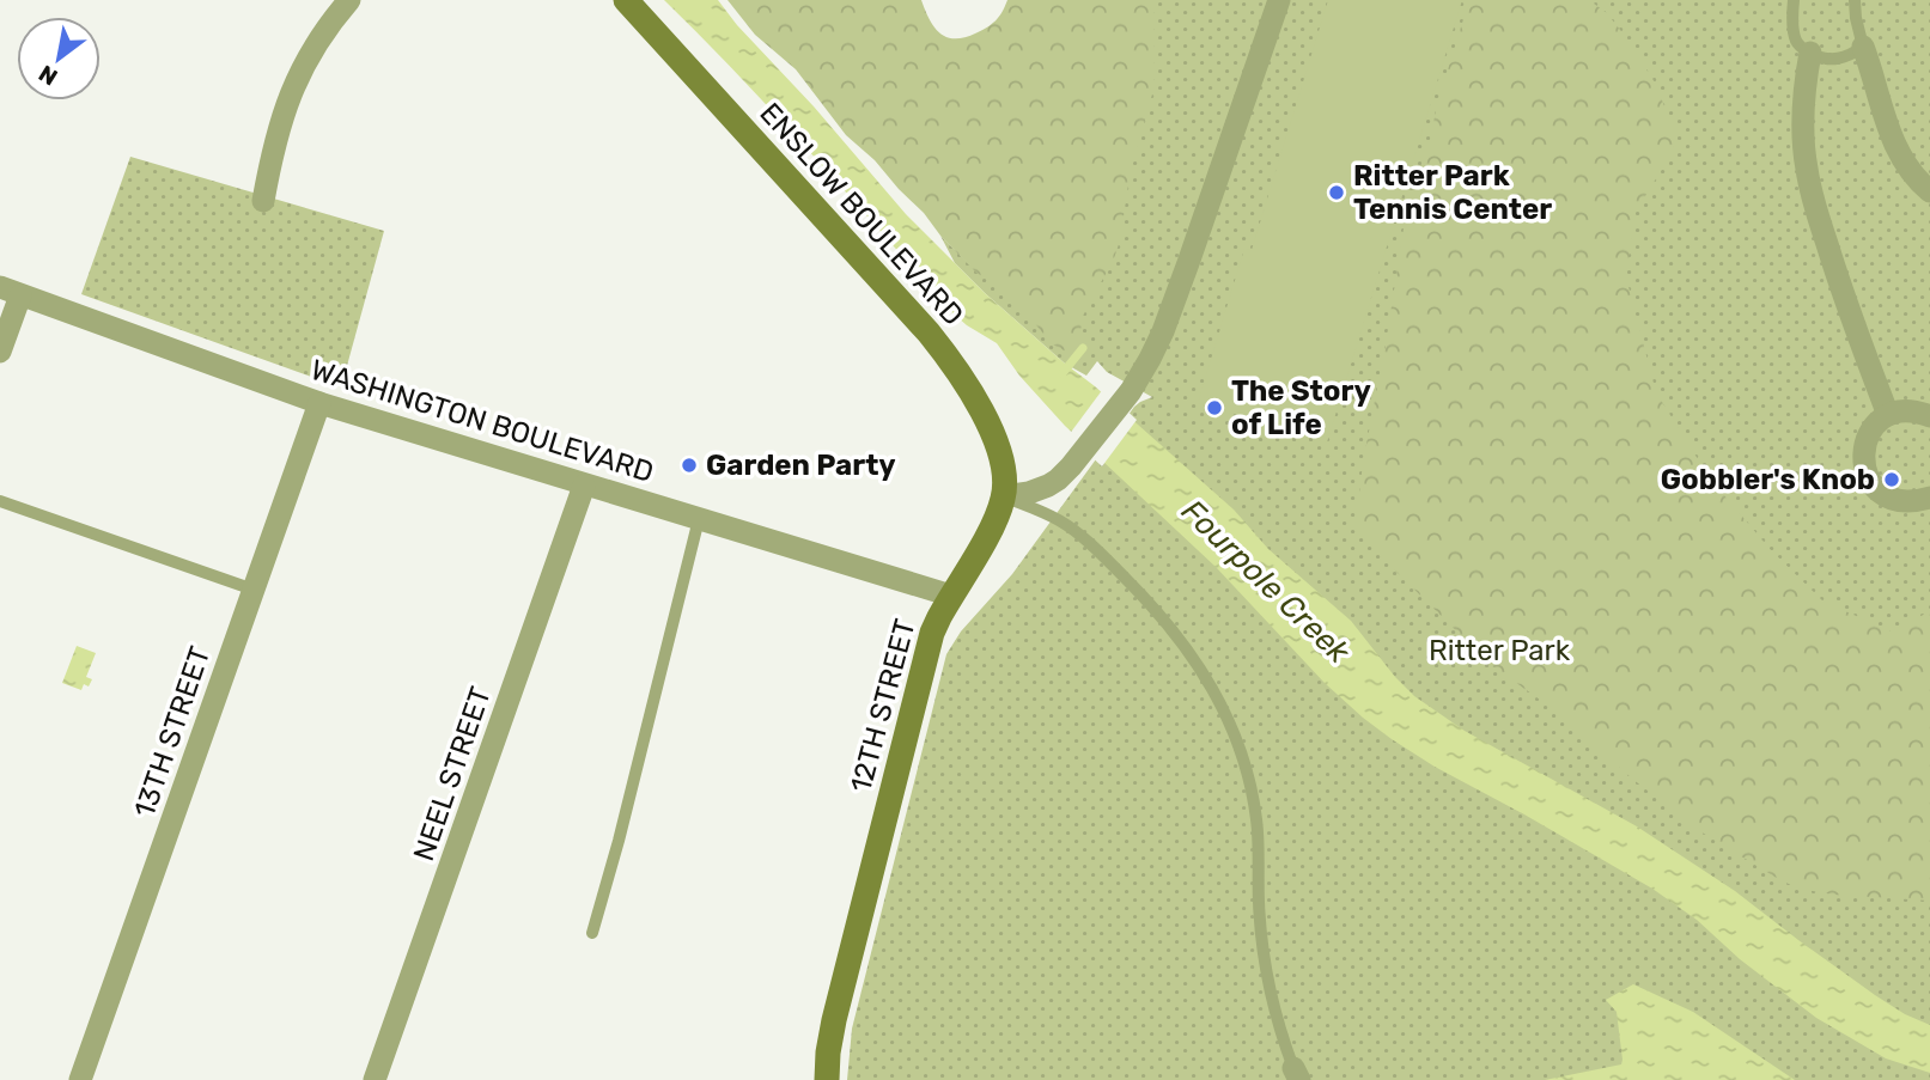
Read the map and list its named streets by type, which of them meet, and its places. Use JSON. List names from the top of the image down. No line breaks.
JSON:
{"streets":{"street":["ENSLOW BOULEVARD","WASHINGTON BOULEVARD","12TH STREET","13TH STREET","NEEL STREET"]},"crossings":[["ENSLOW BOULEVARD","12TH STREET"],["WASHINGTON BOULEVARD","12TH STREET"],["WASHINGTON BOULEVARD","13TH STREET"],["WASHINGTON BOULEVARD","NEEL STREET"]],"water":["Fourpole Creek"],"parks":["Ritter Park"],"places":["Ritter Park Tennis Center","The Story of Life","Garden Party","Gobbler's Knob"],"north":"bottom left"}
